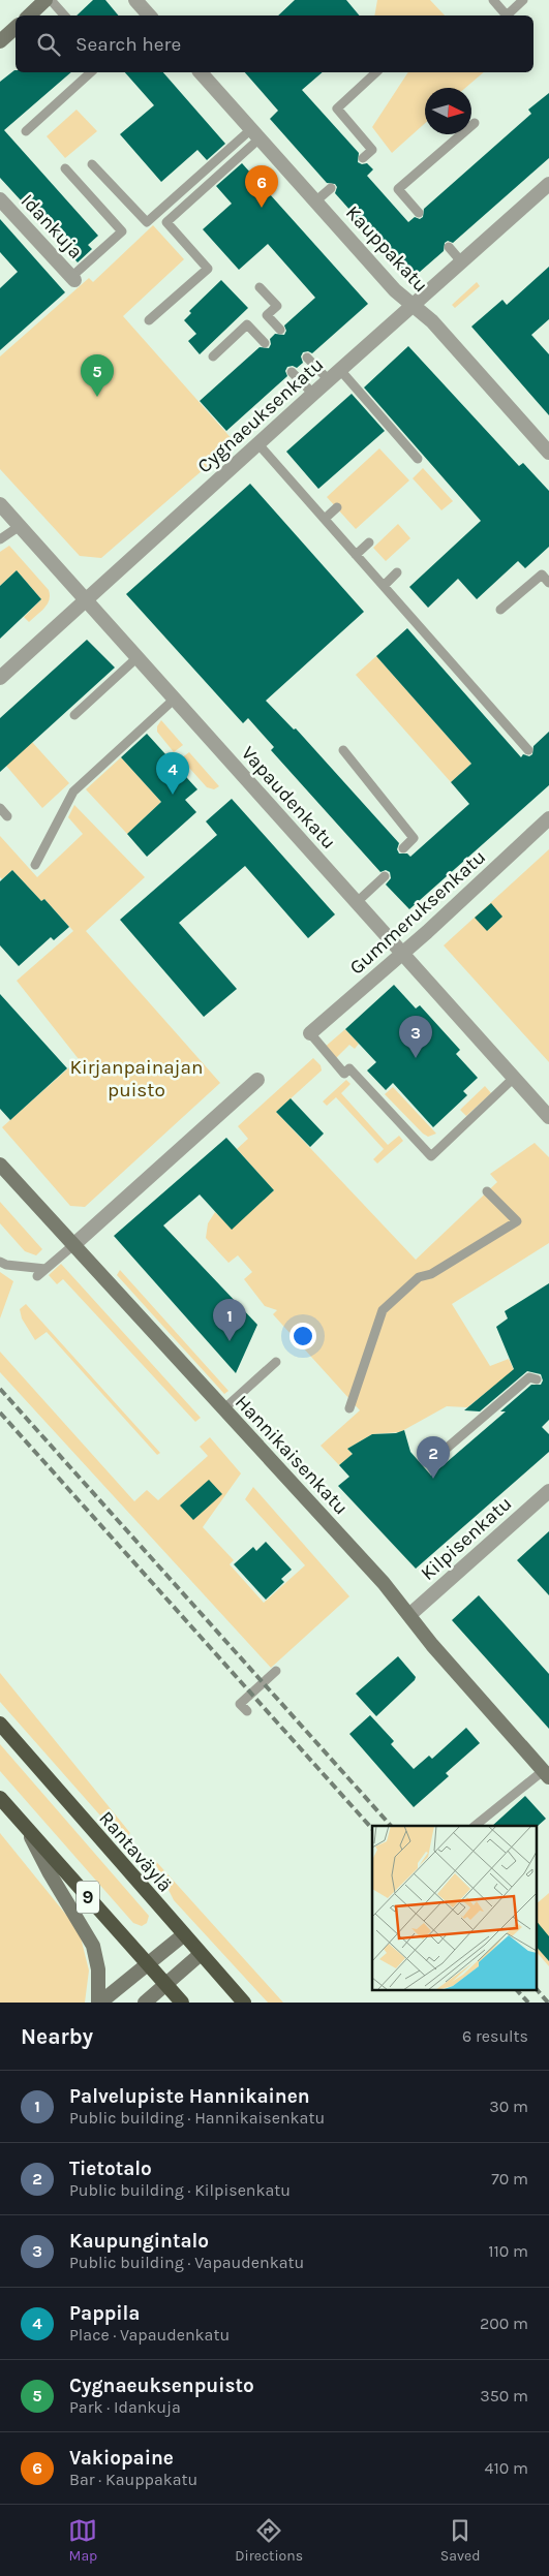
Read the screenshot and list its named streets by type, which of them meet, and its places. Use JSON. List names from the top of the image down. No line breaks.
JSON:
{"streets":{"highway":["Rantaväylä","9"],"main road":["Hannikaisenkatu"],"street":["Idankuja","Kauppakatu","Cygnaeuksenkatu","Vapaudenkatu","Gummeruksenkatu","Kilpisenkatu"]},"crossings":[["Kauppakatu","Cygnaeuksenkatu"],["Cygnaeuksenkatu","Vapaudenkatu"],["Vapaudenkatu","Gummeruksenkatu"],["Hannikaisenkatu","Kilpisenkatu"]],"parks":["Kirjanpainajan puisto"],"north":"right","page":{"search":"Search here","pins":["6","5","4","3","1","2"],"heading":["Nearby","6 results"],"list":[{"mark":"1","name":"Palvelupiste Hannikainen","note":"Public building · Hannikaisenkatu","value":"30 m"},{"mark":"2","name":"Tietotalo","note":"Public building · Kilpisenkatu","value":"70 m"},{"mark":"3","name":"Kaupungintalo","note":"Public building · Vapaudenkatu","value":"110 m"},{"mark":"4","name":"Pappila","note":"Place · Vapaudenkatu","value":"200 m"},{"mark":"5","name":"Cygnaeuksenpuisto","note":"Park · Idankuja","value":"350 m"},{"mark":"6","name":"Vakiopaine","note":"Bar · Kauppakatu","value":"410 m"}],"nav":["Map","Directions","Saved"]}}
